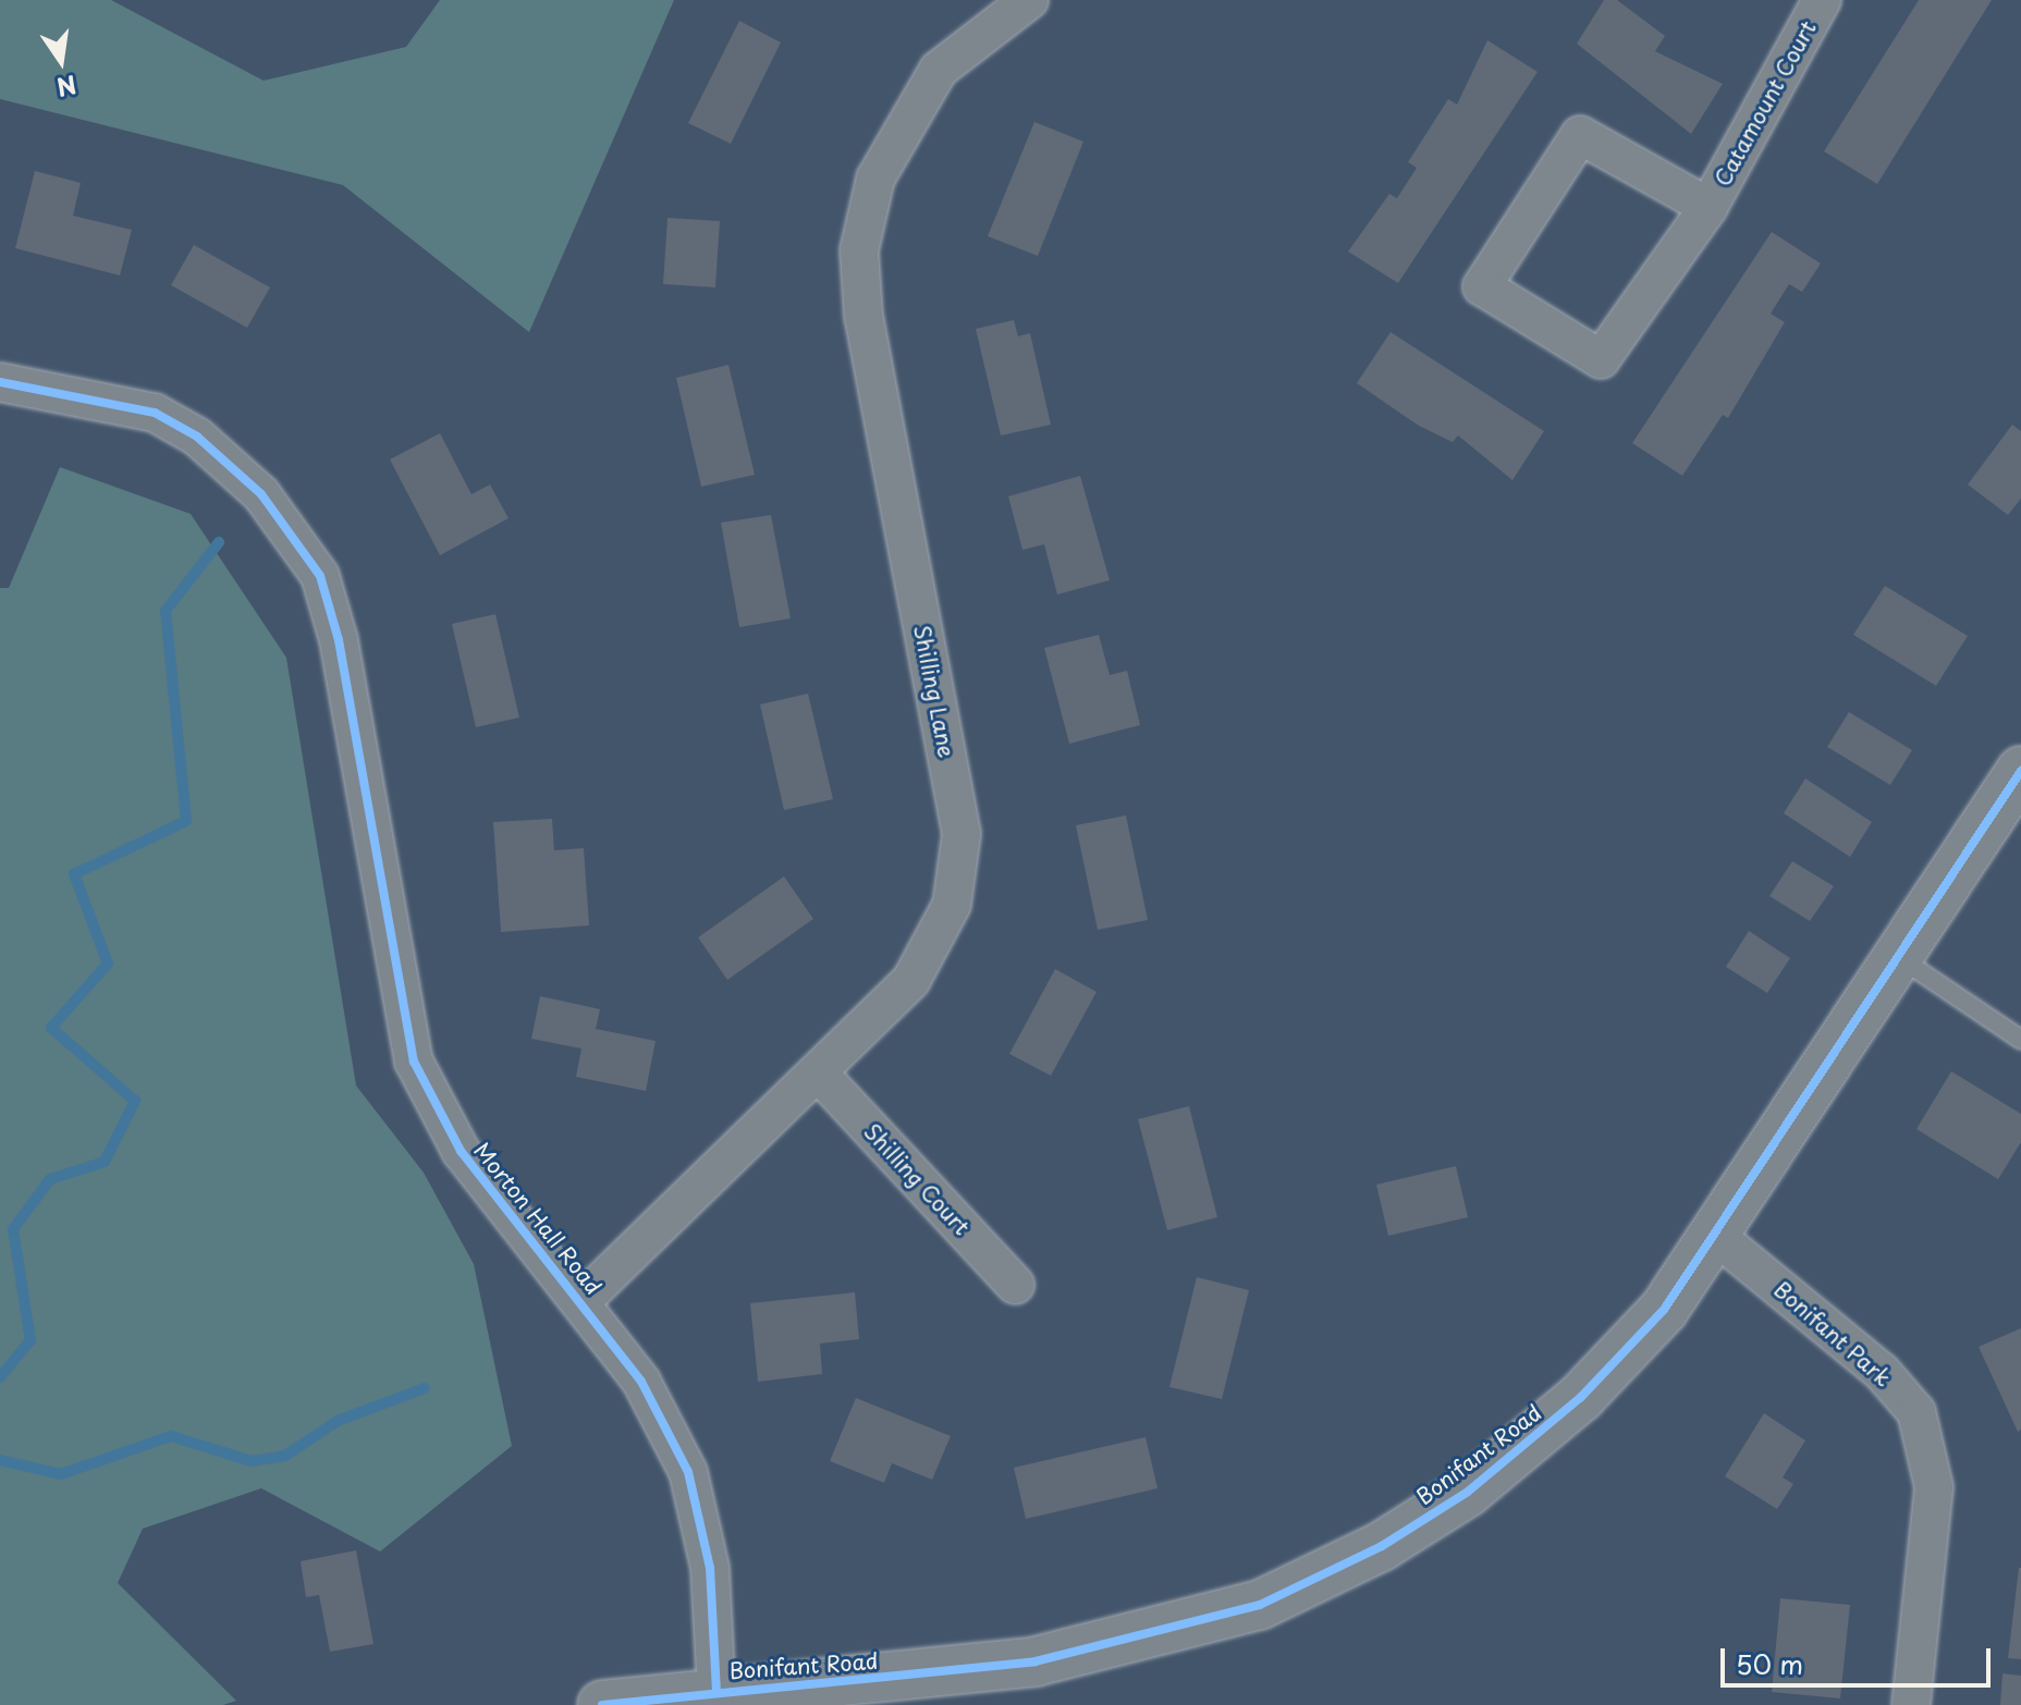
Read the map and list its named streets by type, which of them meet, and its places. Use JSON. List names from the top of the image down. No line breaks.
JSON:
{"streets":{"main road":["Bonifant Road"],"street":["Catamount Court","Shilling Lane","Shilling Court","Morton Hall Road","Bonifant Park"]},"crossings":[["Shilling Lane","Shilling Court"],["Shilling Lane","Morton Hall Road"],["Morton Hall Road","Bonifant Road"],["Bonifant Park","Bonifant Road"]],"scale_bar":"50 m","north":"bottom"}
